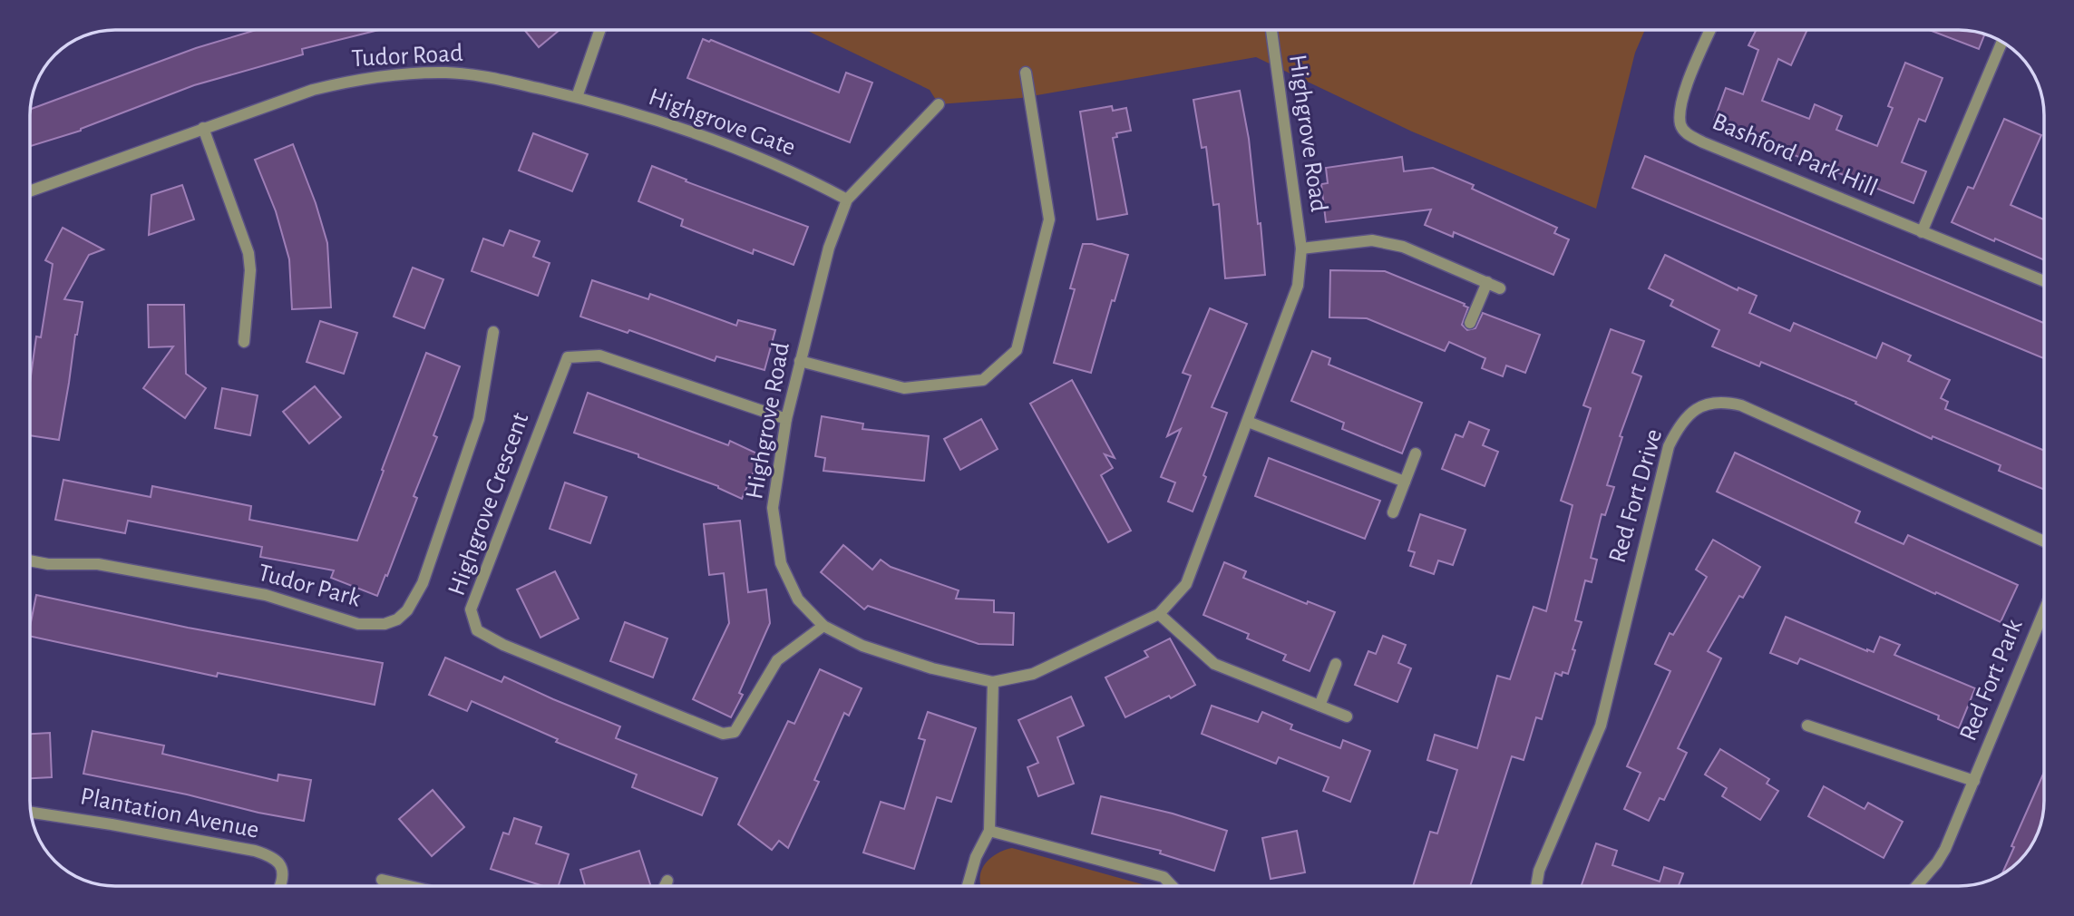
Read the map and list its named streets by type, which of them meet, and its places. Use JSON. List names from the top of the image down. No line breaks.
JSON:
{"streets":{"street":["Tudor Road","Highgrove Gate","Highgrove Road","Bashford Park Hill","Red Fort Drive","Highgrove Crescent","Tudor Park","Red Fort Park","Plantation Avenue"]},"crossings":[["Tudor Road","Highgrove Gate"],["Highgrove Gate","Highgrove Road"],["Highgrove Road","Highgrove Crescent"]]}
